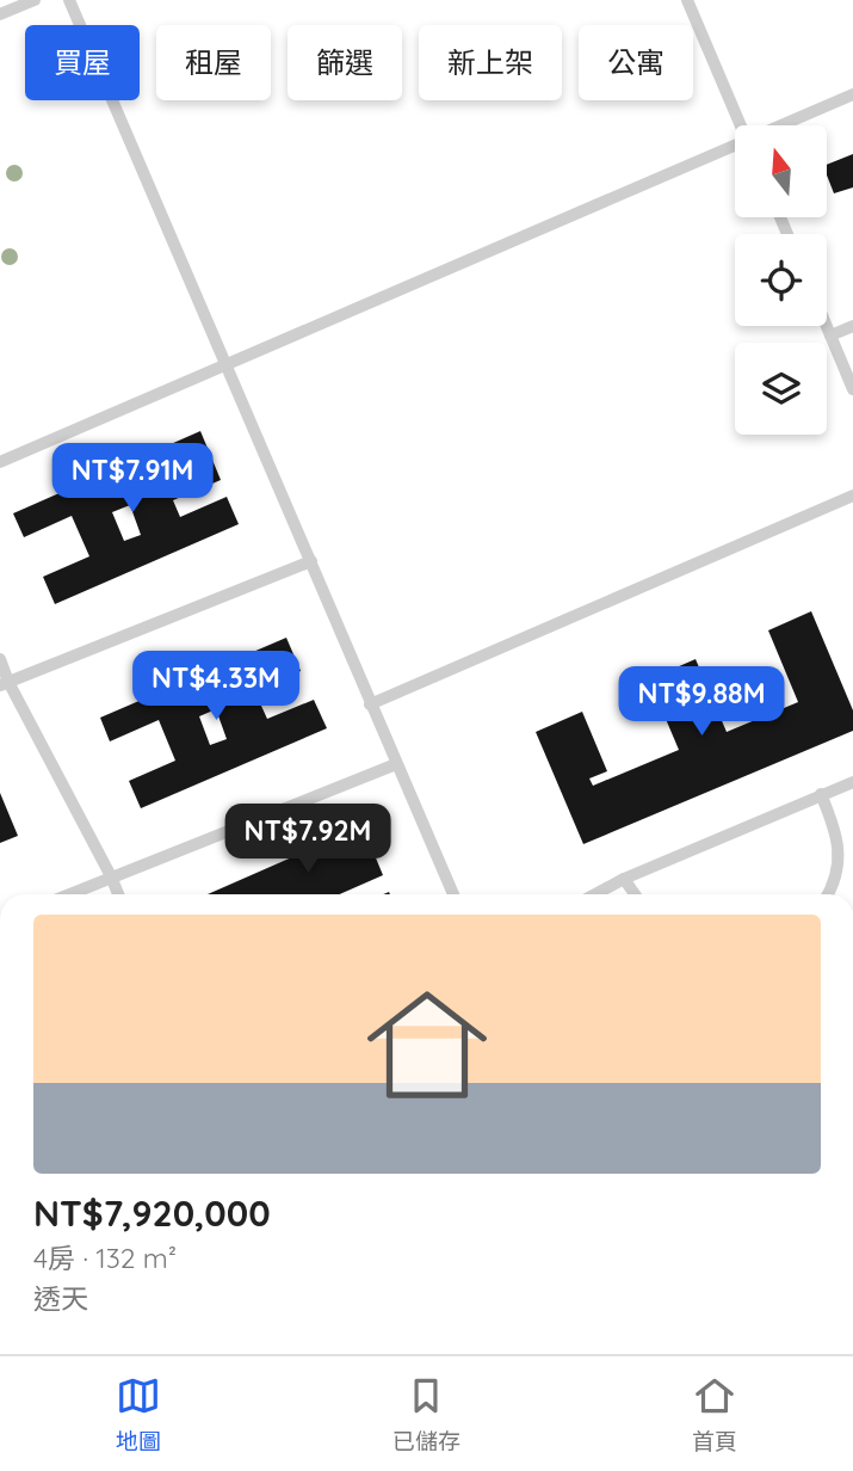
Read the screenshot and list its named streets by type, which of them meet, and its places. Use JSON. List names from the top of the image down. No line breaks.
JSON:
{"north":"top","page":{"chip":["買屋","租屋","篩選","新上架","公寓"],"price":["NT$7.91M","NT$4.33M","NT$9.88M","NT$7.92M"],"list":[{"name":"NT$7,920,000","note":"4房 · 132 m² · 透天"}],"tabs":["地圖","已儲存","首頁"]}}
